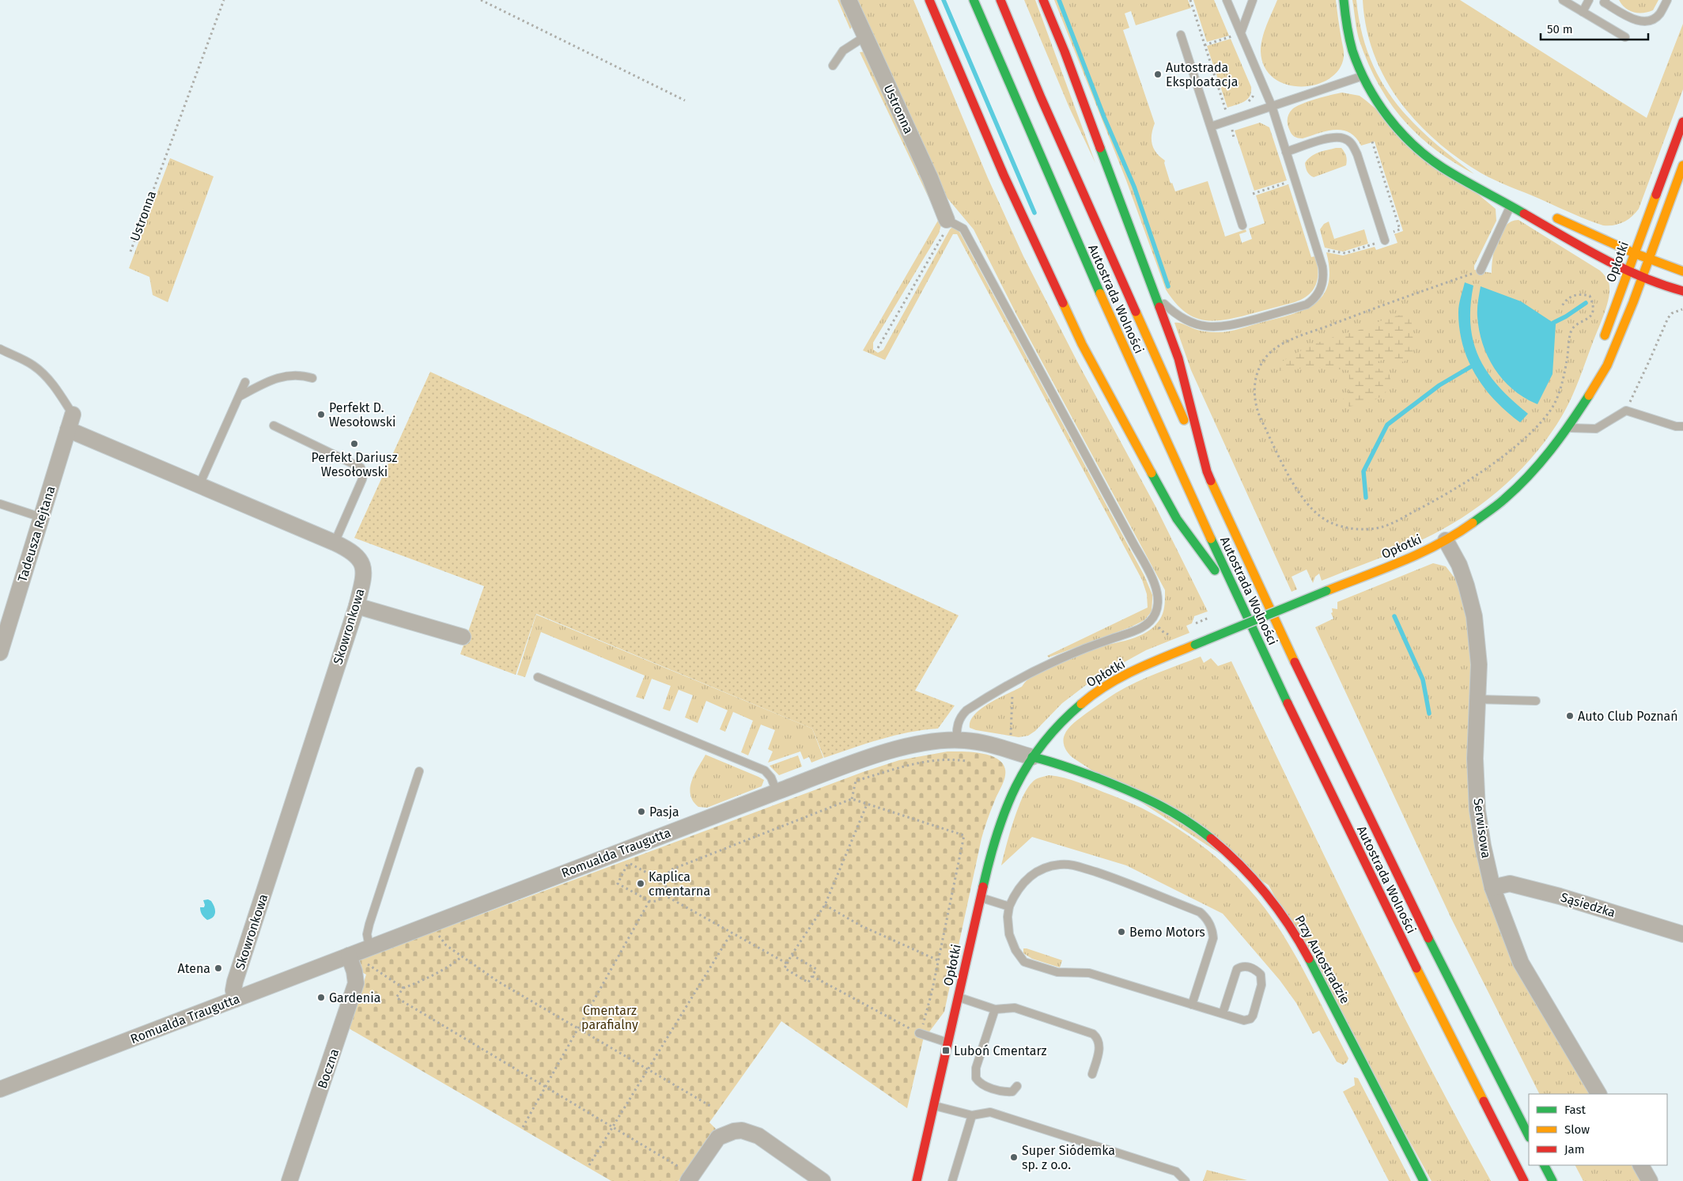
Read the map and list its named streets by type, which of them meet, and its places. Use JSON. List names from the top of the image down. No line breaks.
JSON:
{"streets":{"main road":["Opłotki","Autostrada Wolności","Przy Autostradzie"],"street":["Ustronna","Tadeusza Rejtana","Skowronkowa","Serwisowa","Romualda Traugutta","Sąsiedzka","Boczna"]},"crossings":[["Opłotki","Serwisowa"],["Opłotki","Romualda Traugutta"],["Opłotki","Przy Autostradzie"],["Tadeusza Rejtana","Skowronkowa"],["Skowronkowa","Romualda Traugutta"],["Serwisowa","Sąsiedzka"],["Romualda Traugutta","Przy Autostradzie"],["Romualda Traugutta","Boczna"]],"parks":["Cmentarz parafialny"],"places":{"other":["Autostrada Eksploatacja","Perfekt D. Wesołowski","Perfekt Dariusz Wesołowski","Auto Club Poznań","Pasja","Kaplica cmentarna","Bemo Motors","Atena","Gardenia","Super Siódemka sp. z o.o."],"transit":["Luboń Cmentarz"]},"legend":["Fast","Slow","Jam"],"scale_bar":"50 m"}
